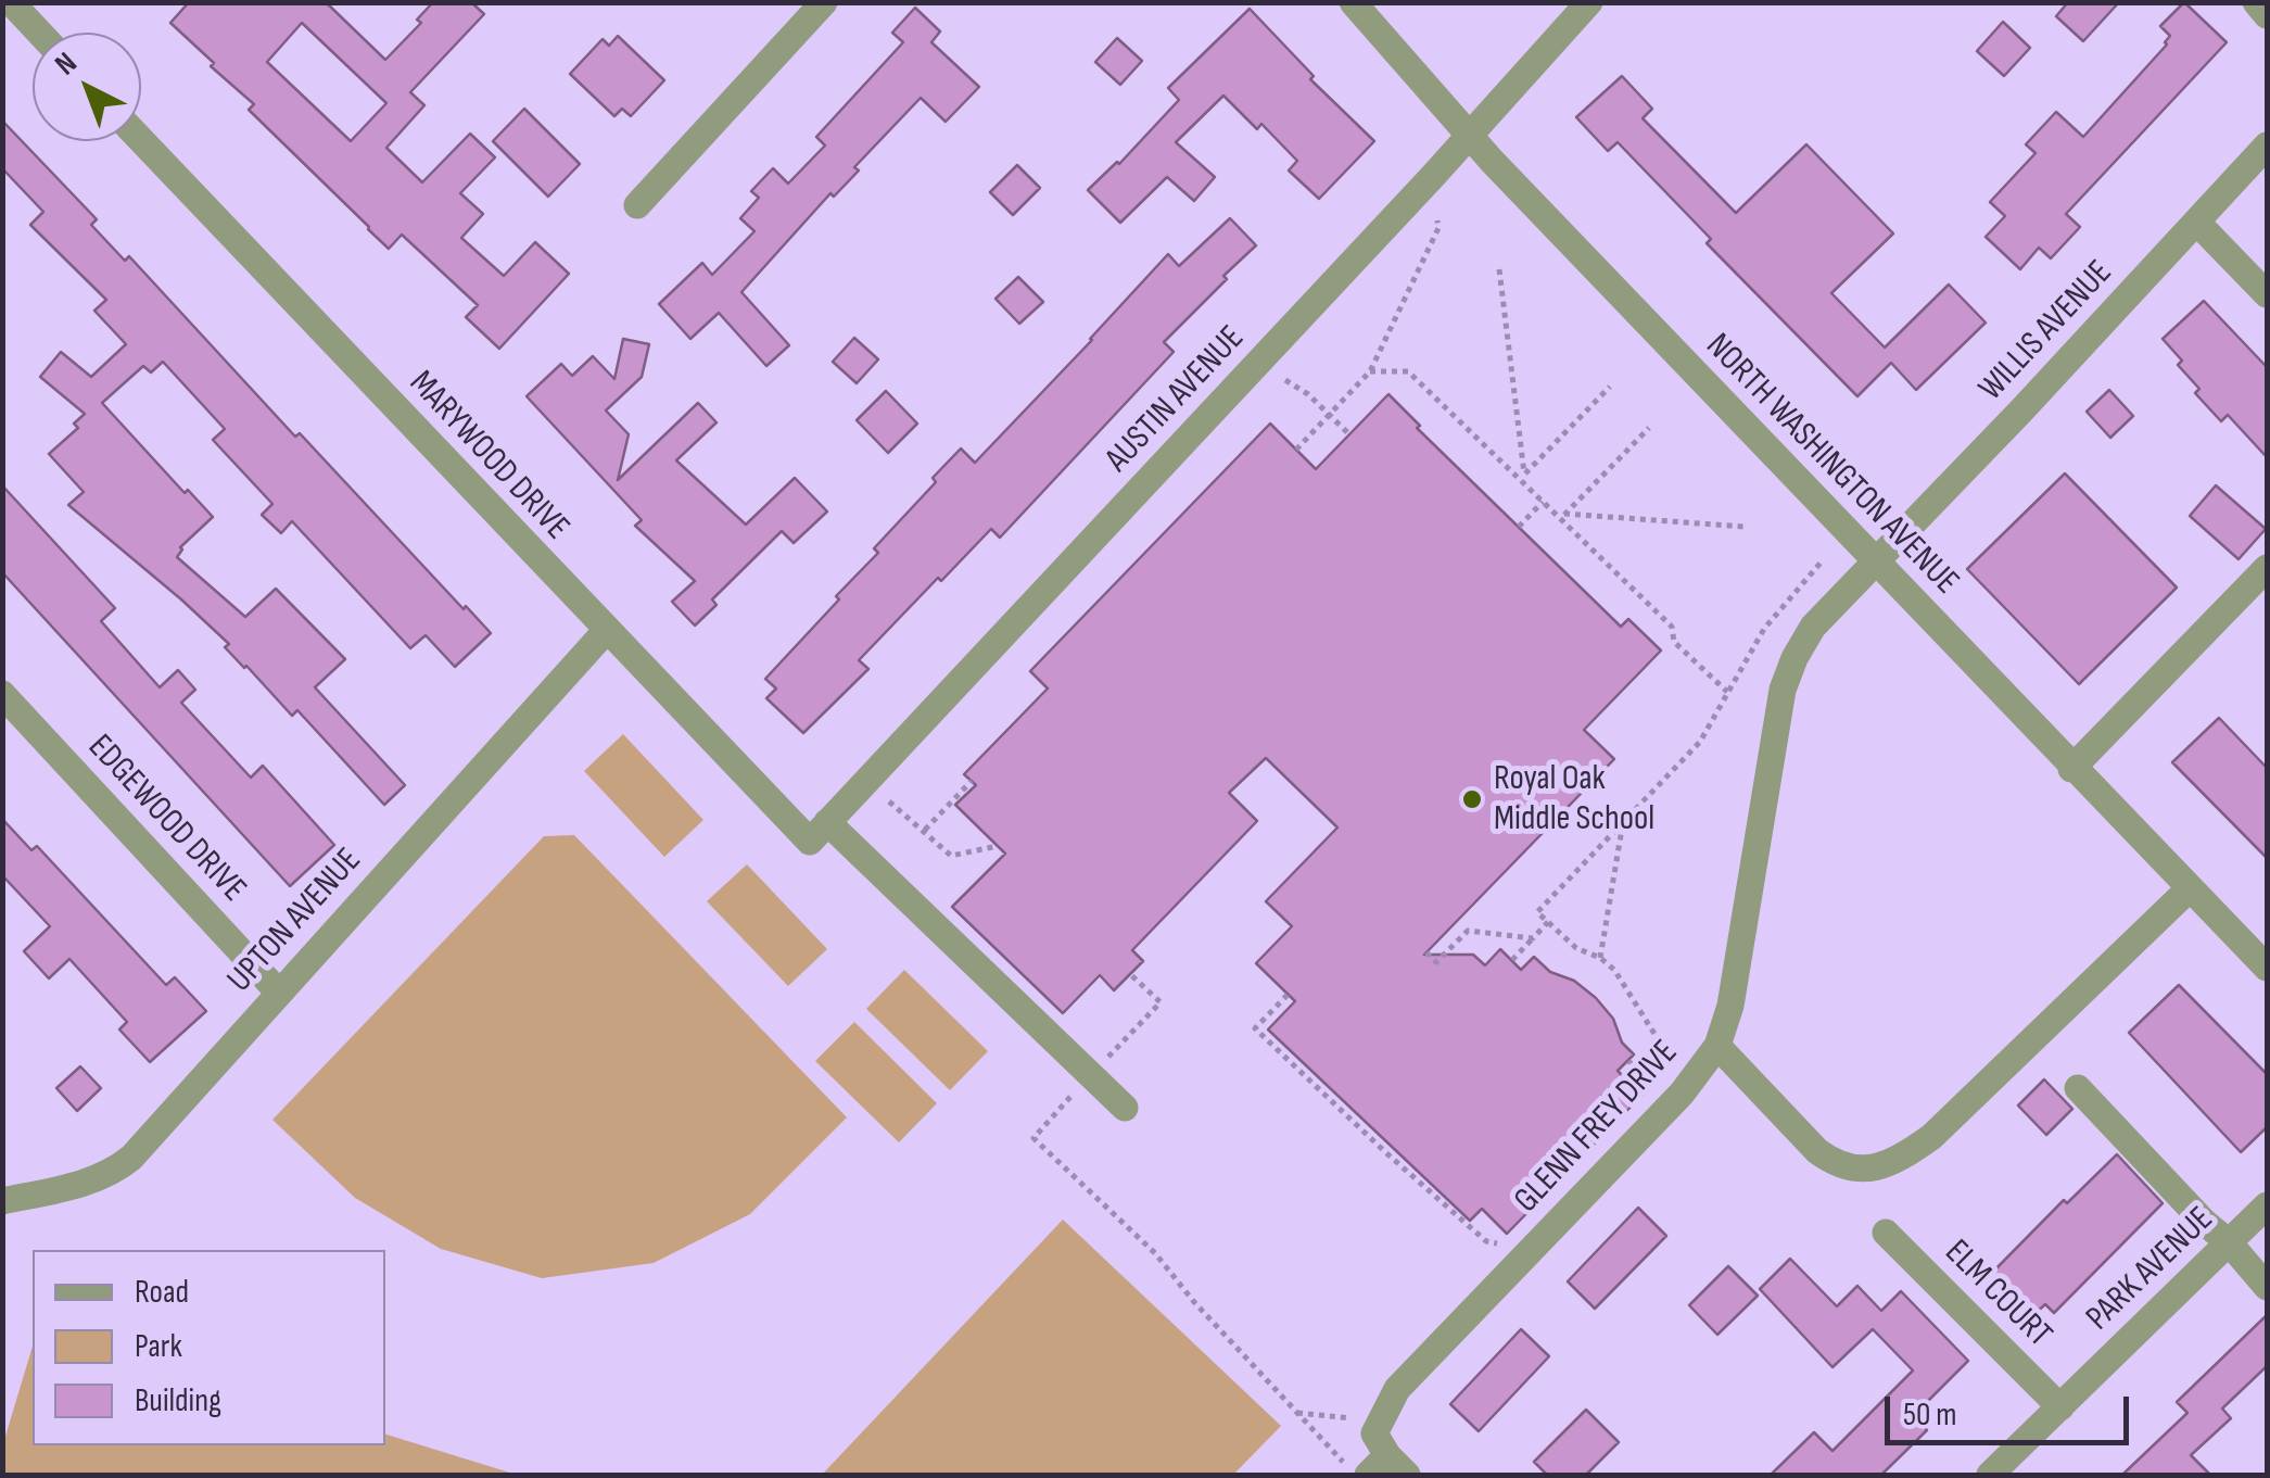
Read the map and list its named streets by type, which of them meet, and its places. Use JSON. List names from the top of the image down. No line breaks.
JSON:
{"streets":{"street":["WILLIS AVENUE","AUSTIN AVENUE","MARYWOOD DRIVE","NORTH WASHINGTON AVENUE","EDGEWOOD DRIVE","UPTON AVENUE","GLENN FREY DRIVE","PARK AVENUE","ELM COURT"]},"crossings":[["WILLIS AVENUE","NORTH WASHINGTON AVENUE"],["WILLIS AVENUE","GLENN FREY DRIVE"],["AUSTIN AVENUE","MARYWOOD DRIVE"],["AUSTIN AVENUE","NORTH WASHINGTON AVENUE"],["MARYWOOD DRIVE","UPTON AVENUE"],["NORTH WASHINGTON AVENUE","GLENN FREY DRIVE"],["EDGEWOOD DRIVE","UPTON AVENUE"],["PARK AVENUE","ELM COURT"]],"places":["Royal Oak Middle School"],"legend":["Road","Park","Building"],"scale_bar":"50 m","north":"top left"}
